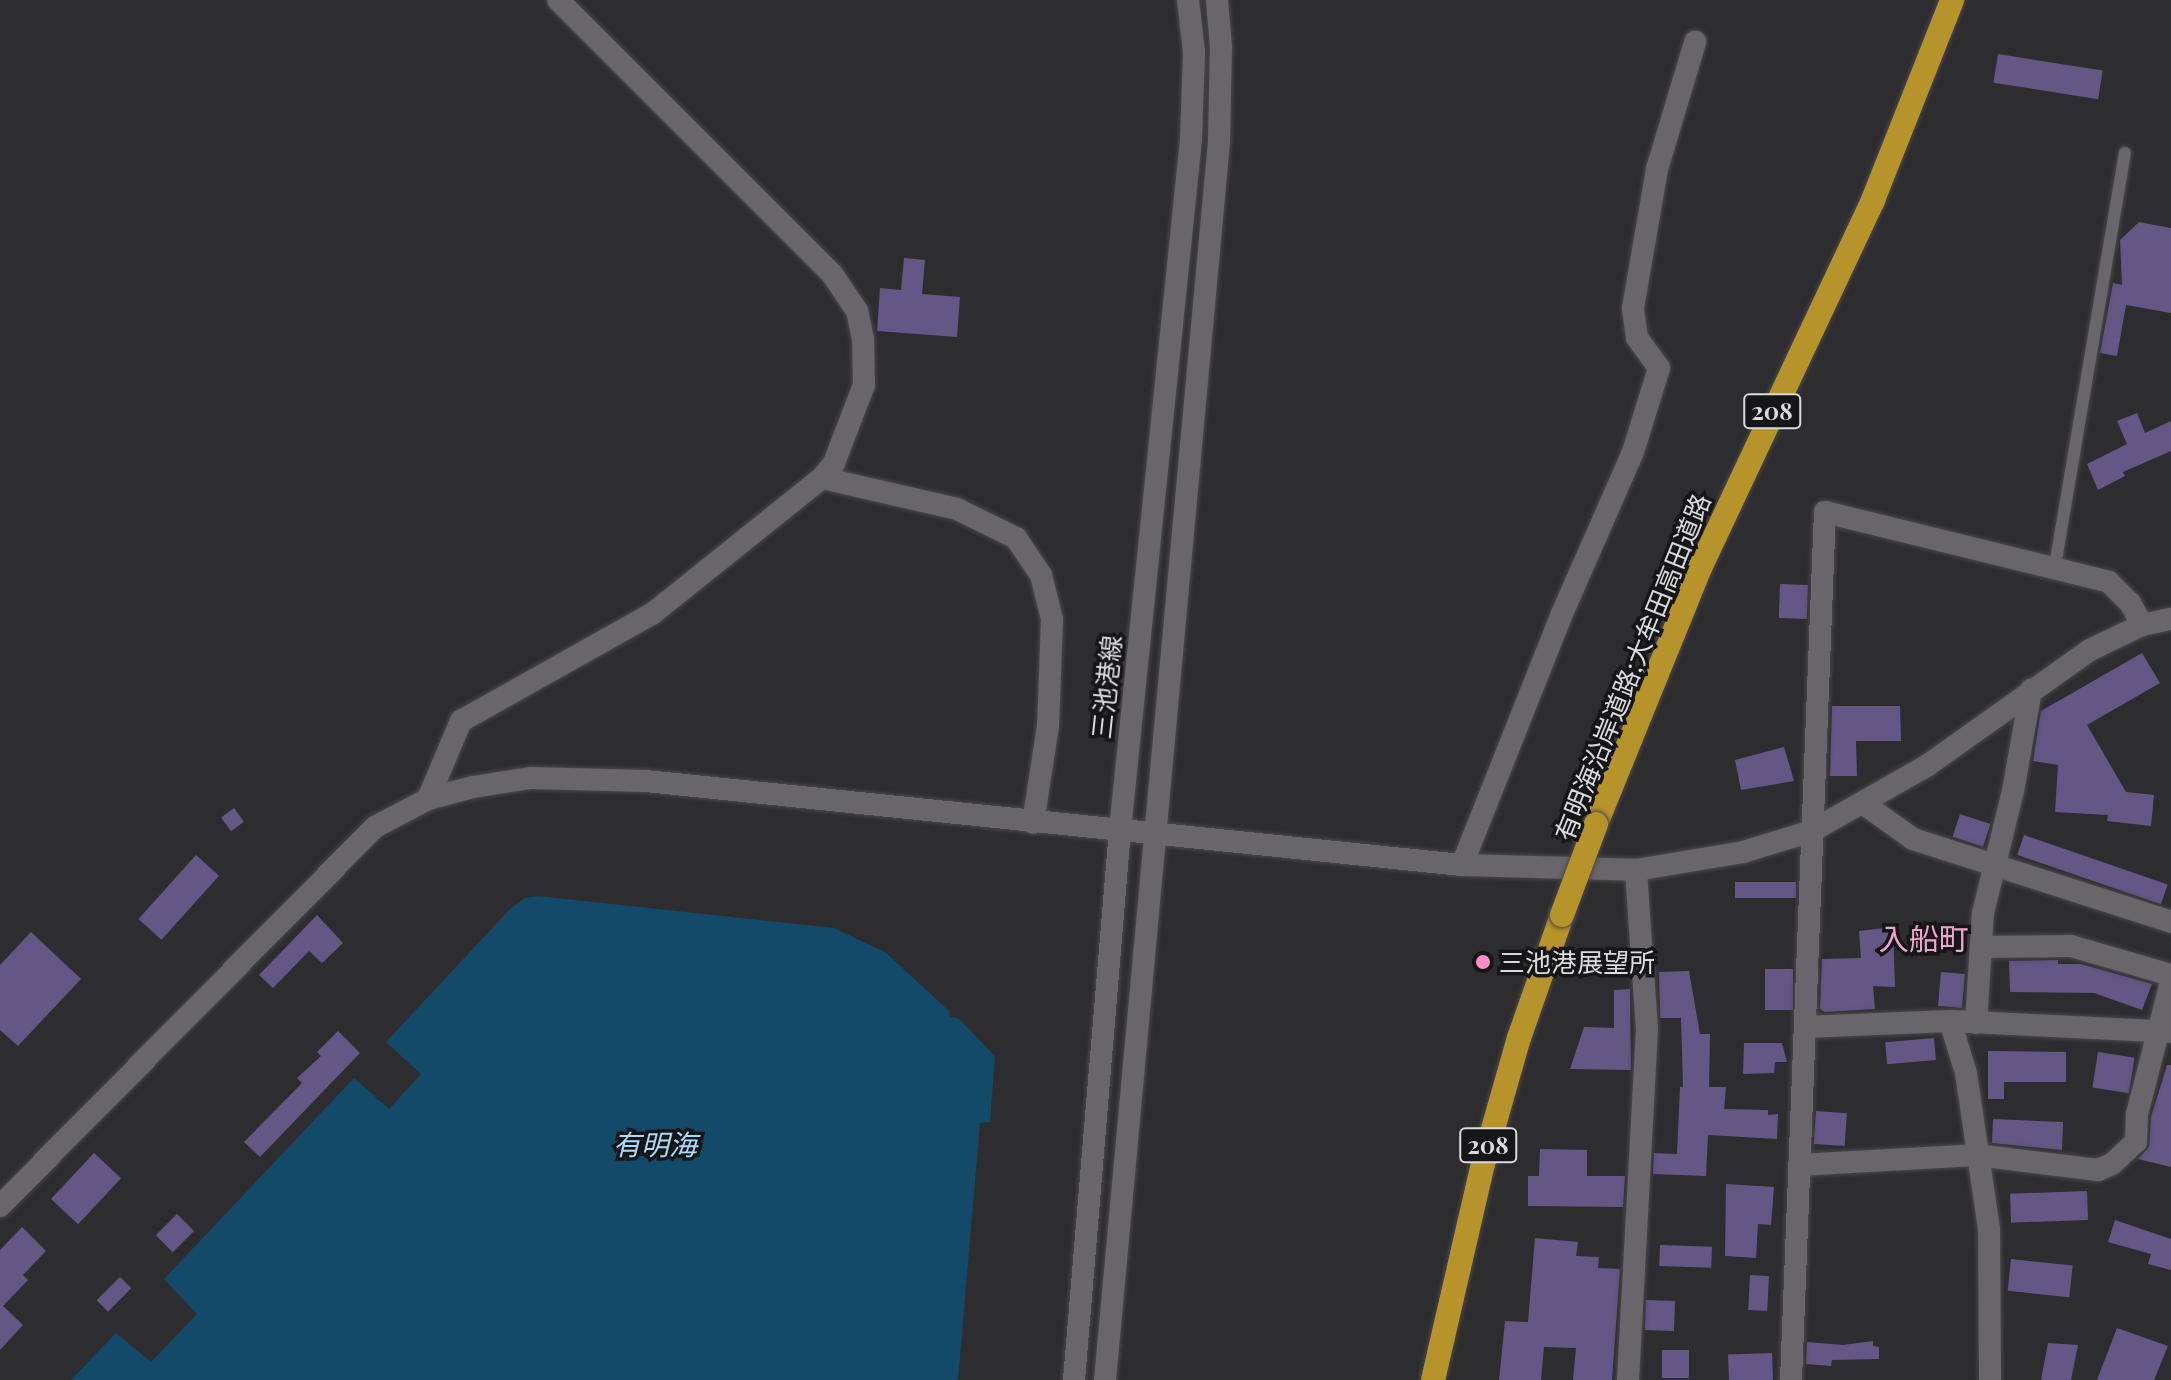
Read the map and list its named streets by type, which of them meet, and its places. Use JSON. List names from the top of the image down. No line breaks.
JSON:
{"streets":{"highway":["208","有明海沿岸道路;大牟田高田道路"],"street":["三池港線"]},"districts":["入船町"],"water":["有明海"],"places":["三池港展望所"]}
